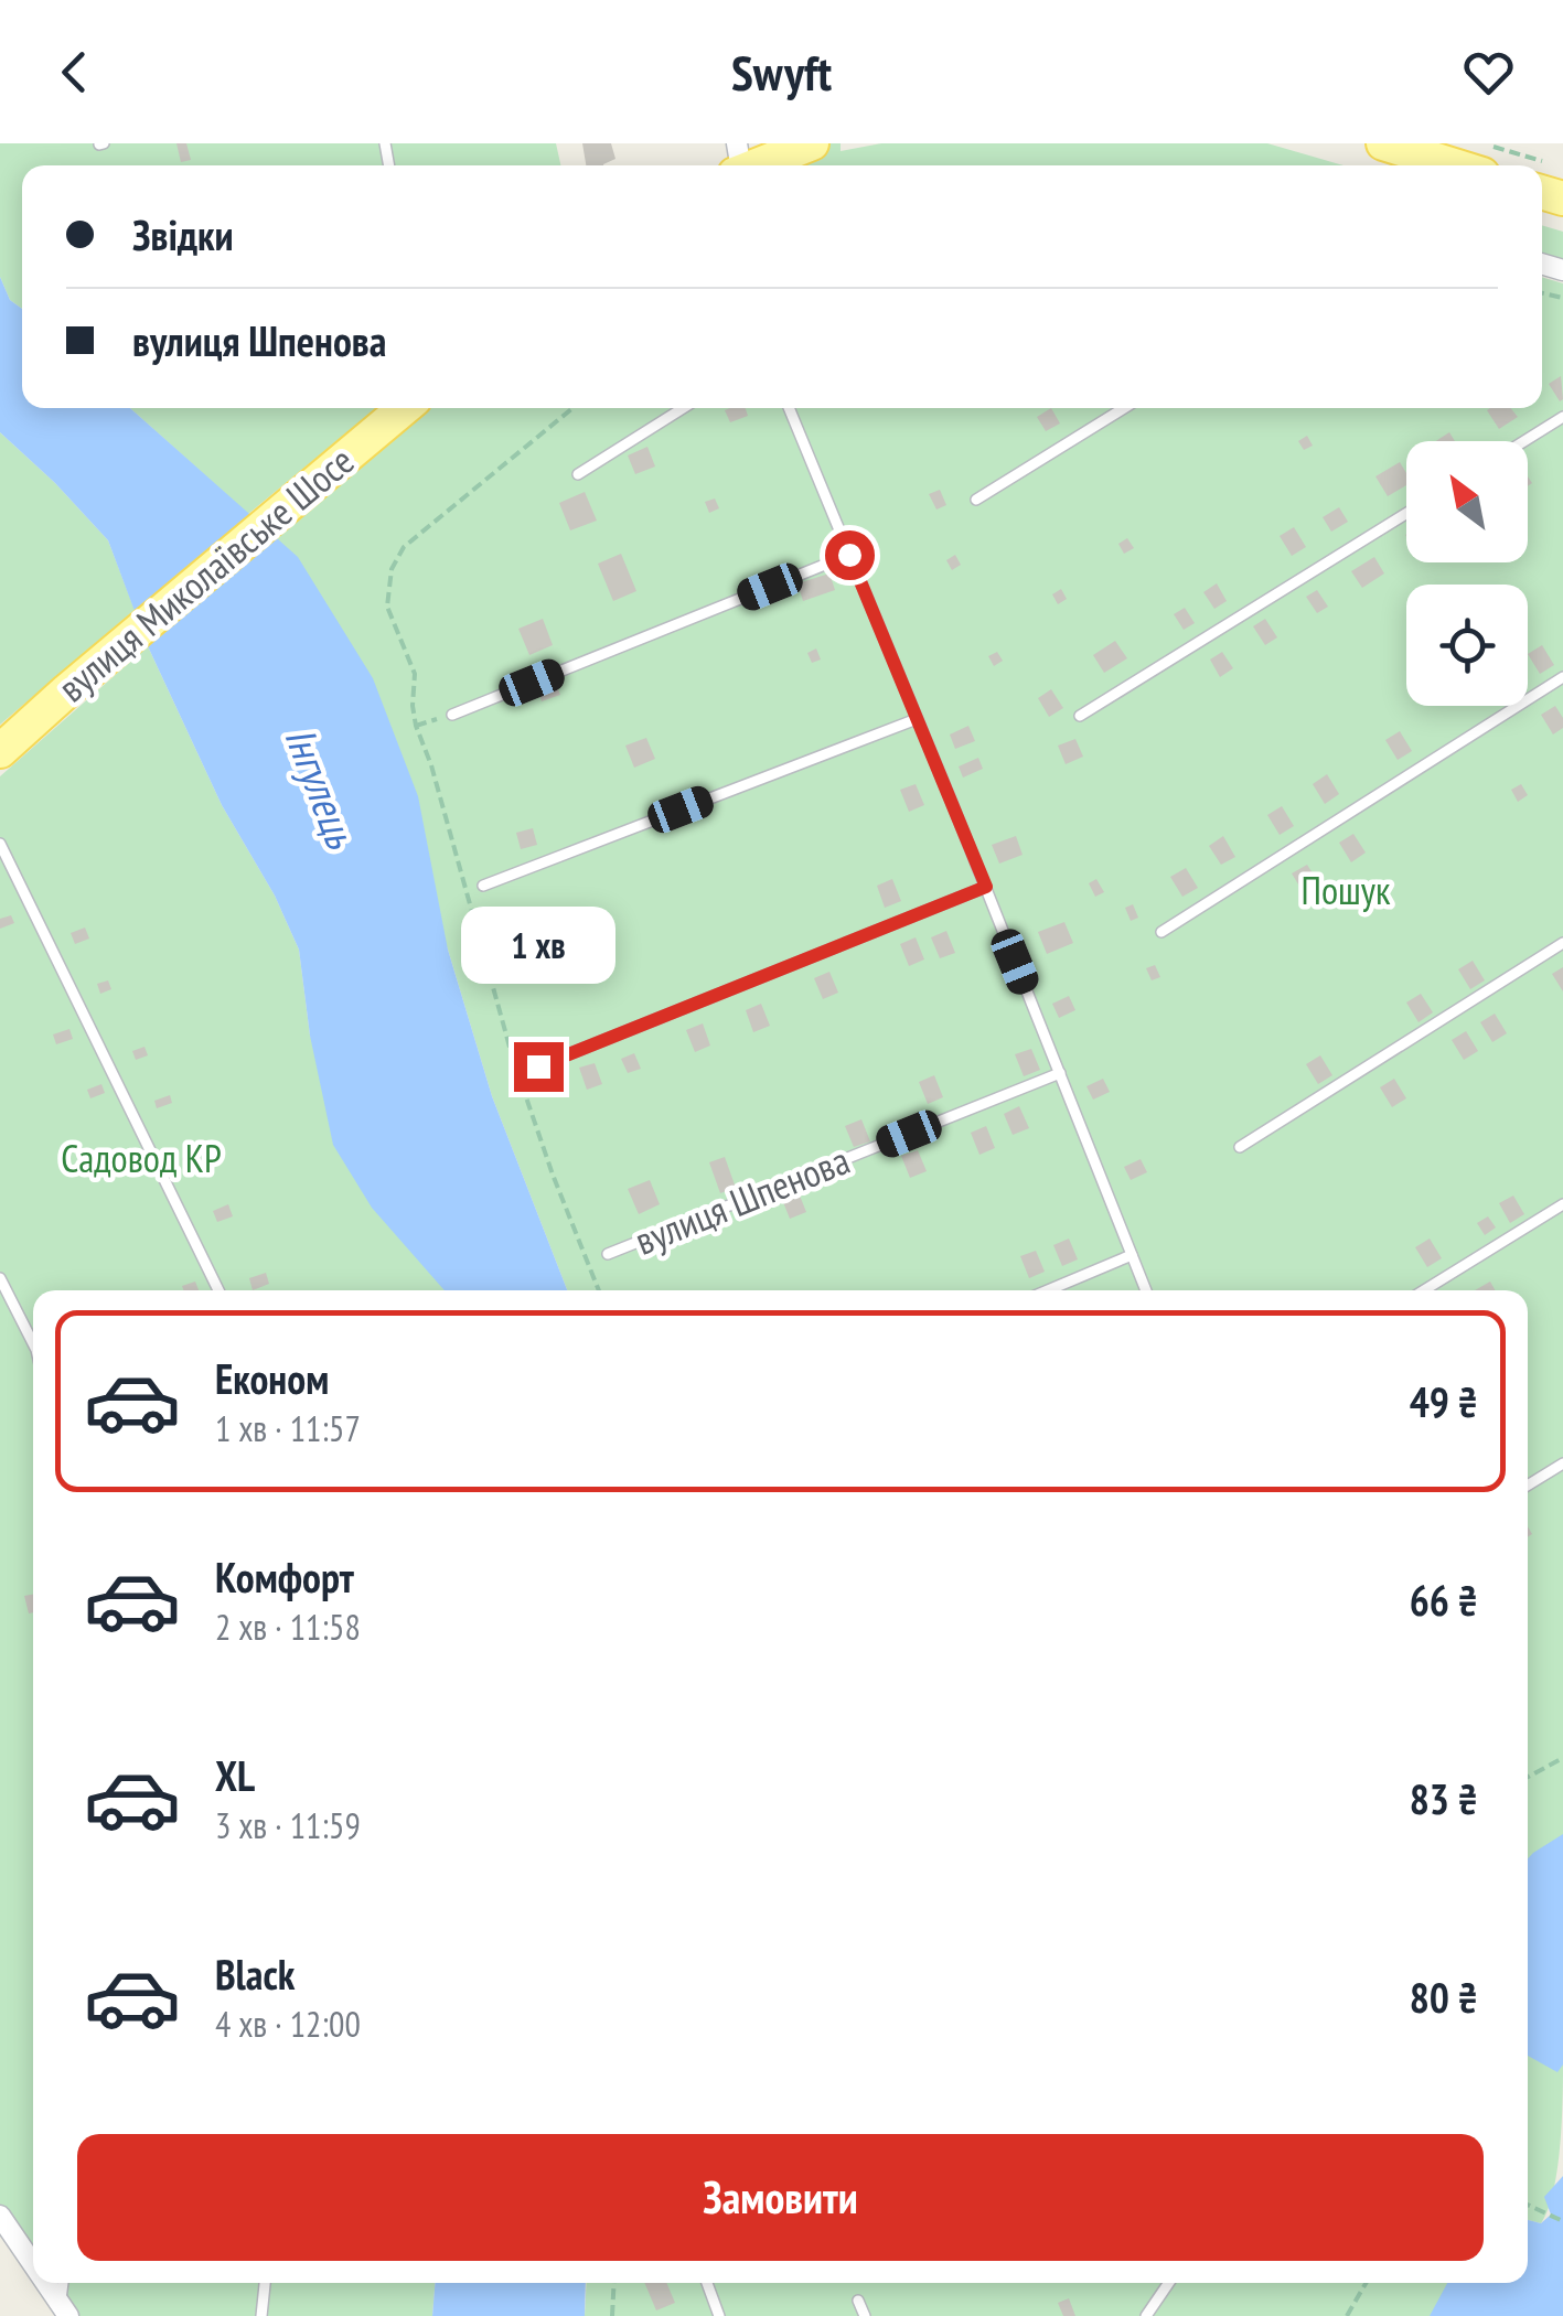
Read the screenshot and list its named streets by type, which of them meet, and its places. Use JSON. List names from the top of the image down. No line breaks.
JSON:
{"streets":{"main road":["вулиця Миколаївське Шосе"],"lane":["вулиця Шпенова"]},"water":["Інгулець"],"parks":["Пошук","Садовод КР"],"north":"top left","page":{"header":"Swyft","banner":["Звідки","вулиця Шпенова"],"bubble":"1 хв","list":[{"name":"Економ","note":"1 хв · 11:57","value":"49 ₴"},{"name":"Комфорт","note":"2 хв · 11:58","value":"66 ₴"},{"name":"XL","note":"3 хв · 11:59","value":"83 ₴"},{"name":"Black","note":"4 хв · 12:00","value":"80 ₴"}],"buttons":"Замовити"}}
